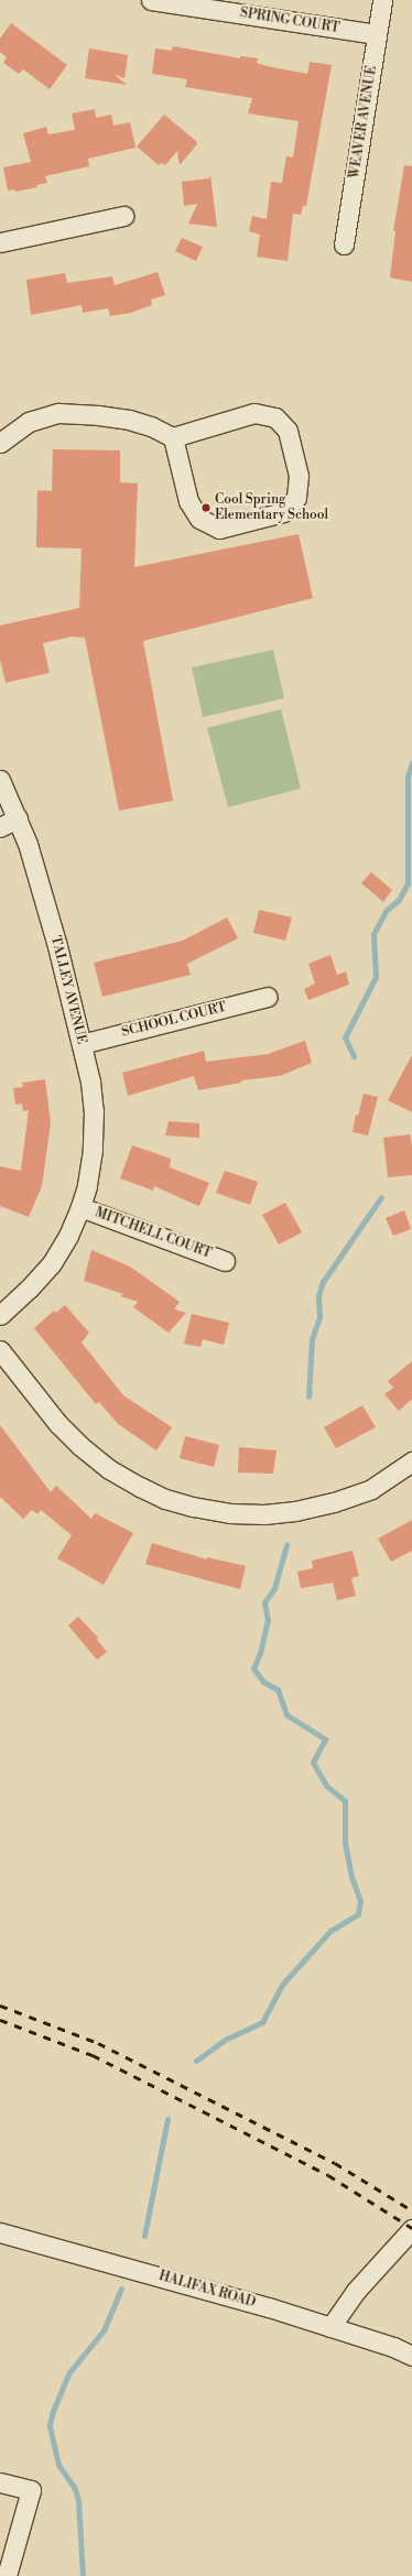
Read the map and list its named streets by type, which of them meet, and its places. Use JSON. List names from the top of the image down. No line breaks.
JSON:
{"streets":{"street":["SPRING COURT","WEAVER AVENUE","TALLEY AVENUE","SCHOOL COURT","MITCHELL COURT","HALIFAX ROAD"]},"crossings":[["SPRING COURT","WEAVER AVENUE"],["TALLEY AVENUE","SCHOOL COURT"],["TALLEY AVENUE","MITCHELL COURT"]],"places":["Cool Spring Elementary School"]}
